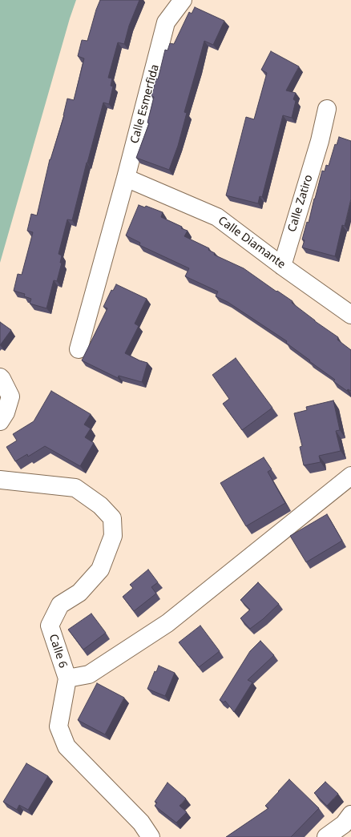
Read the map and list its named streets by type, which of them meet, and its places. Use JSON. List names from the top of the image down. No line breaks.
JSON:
{"streets":{"street":["Calle Esmerfida","Calle Zatiro","Calle Diamante","Calle 6"]},"crossings":[["Calle Esmerfida","Calle Diamante"],["Calle Zatiro","Calle Diamante"]]}
